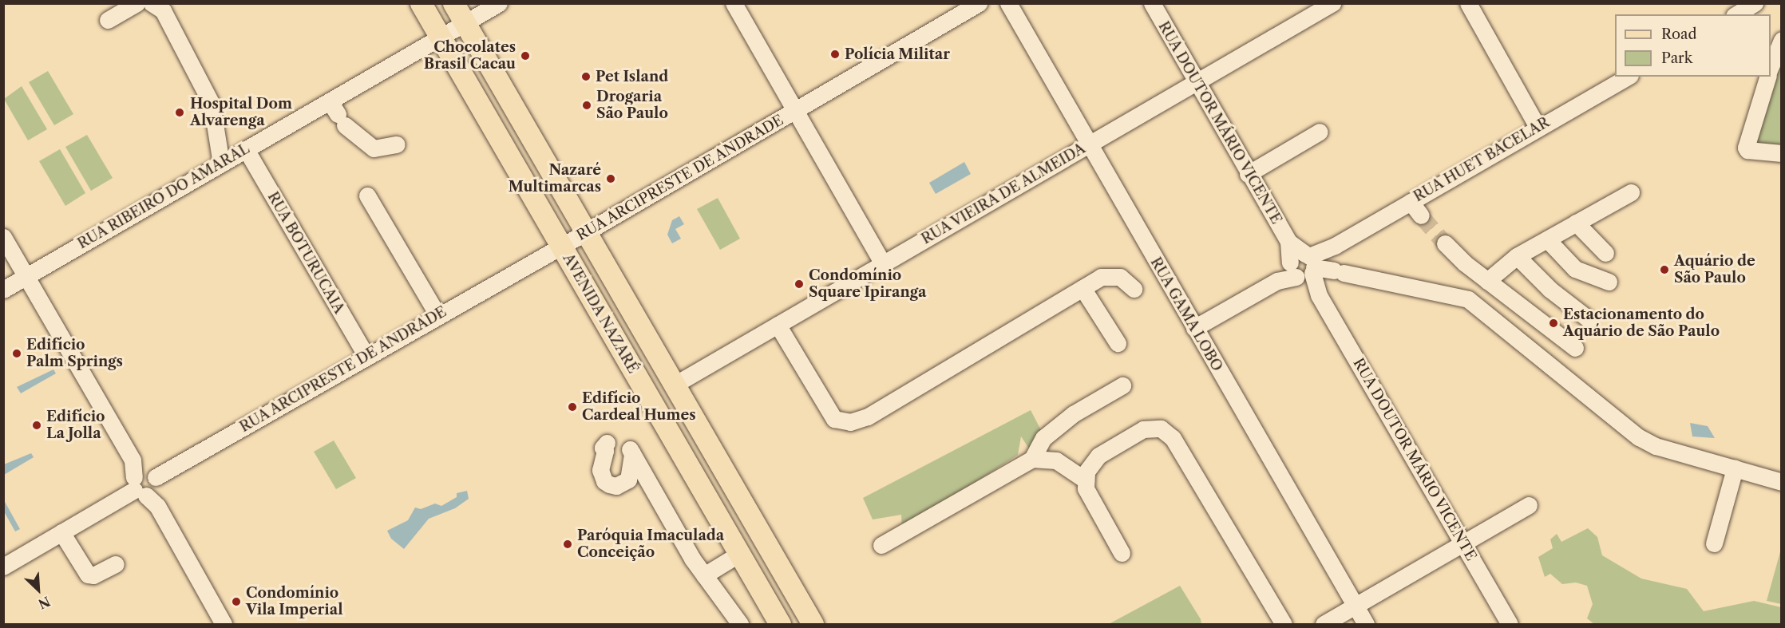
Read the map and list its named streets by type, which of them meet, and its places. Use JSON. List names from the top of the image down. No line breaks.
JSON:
{"streets":{"main road":["AVENIDA NAZARÉ"],"street":["RUA DOUTOR MÁRIO VICENTE","RUA HUET BACELAR","RUA ARCIPRESTE DE ANDRADE","RUA VIEIRA DE ALMEIDA","RUA RIBEIRO DO AMARAL","RUA BOTURUCAIA","RUA GAMA LOBO"]},"crossings":[["RUA DOUTOR MÁRIO VICENTE","RUA HUET BACELAR"],["RUA DOUTOR MÁRIO VICENTE","RUA VIEIRA DE ALMEIDA"],["RUA HUET BACELAR","RUA GAMA LOBO"],["RUA ARCIPRESTE DE ANDRADE","RUA BOTURUCAIA"],["RUA ARCIPRESTE DE ANDRADE","AVENIDA NAZARÉ"],["RUA VIEIRA DE ALMEIDA","AVENIDA NAZARÉ"],["RUA VIEIRA DE ALMEIDA","RUA GAMA LOBO"],["RUA RIBEIRO DO AMARAL","RUA BOTURUCAIA"],["RUA RIBEIRO DO AMARAL","AVENIDA NAZARÉ"]],"places":["Polícia Militar","Chocolates Brasil Cacau","Pet Island","Drogaria São Paulo","Hospital Dom Alvarenga","Nazaré Multimarcas","Aquário de São Paulo","Condomínio Square Ipiranga","Estacionamento do Aquário de São Paulo","Edifício Palm Springs","Edifício Cardeal Humes","Edifício La Jolla","Paróquia Imaculada Conceição","Condomínio Vila Imperial"],"legend":["Road","Park"],"north":"bottom right"}
